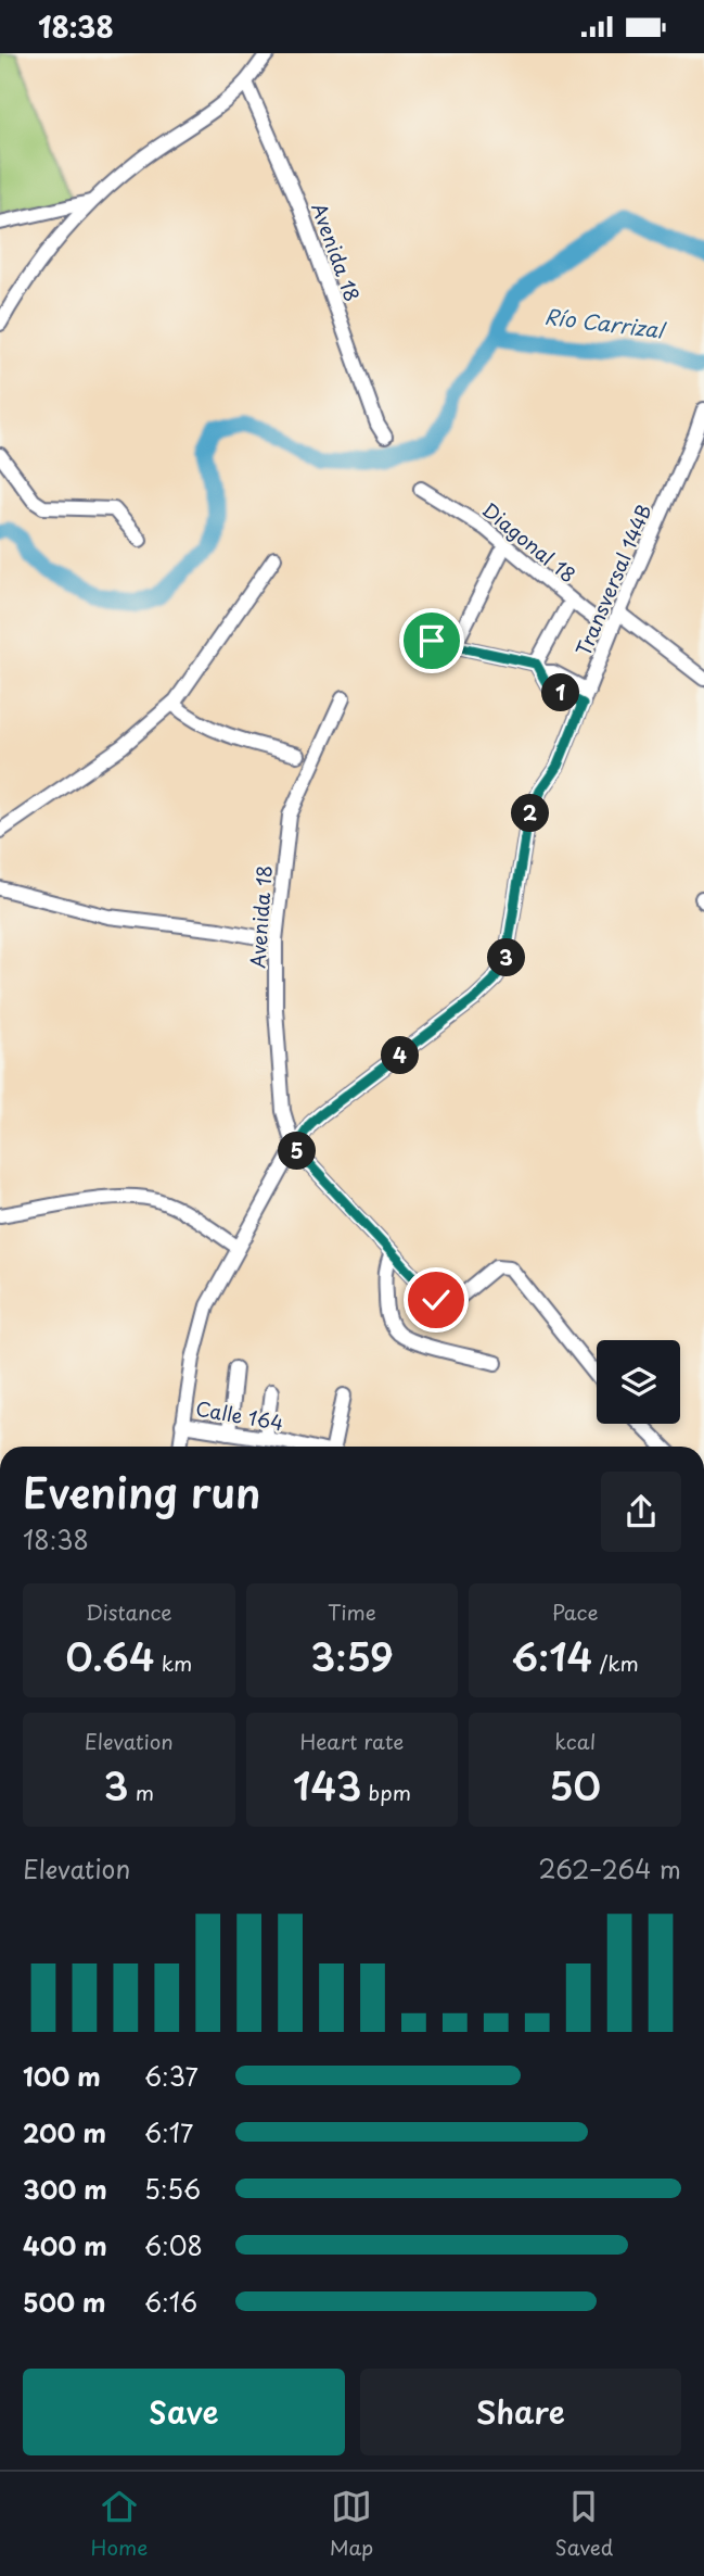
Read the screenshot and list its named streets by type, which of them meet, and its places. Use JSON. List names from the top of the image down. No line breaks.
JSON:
{"streets":{"street":["Avenida 18","Diagonal 18","Transversal 144B","Calle 164"]},"crossings":[["Avenida 18","Transversal 144B"],["Diagonal 18","Transversal 144B"],["Transversal 144B","Calle 164"]],"water":["Río Carrizal"],"page":{"status":"18:38","pins":["1","2","3","4","5"],"heading":["Evening run","18:38"],"stats":[["Distance","0.64 km"],["Time","3:59"],["Pace","6:14 /km"],["Elevation","3 m"],["Heart rate","143 bpm"],["kcal","50"]],"chart":["Elevation","262–264 m"],"list":[{"name":"100 m","note":"6:37"},{"name":"200 m","note":"6:17"},{"name":"300 m","note":"5:56"},{"name":"400 m","note":"6:08"},{"name":"500 m","note":"6:16"}],"buttons":["Save","Share"],"tabs":["Home","Map","Saved"]}}
